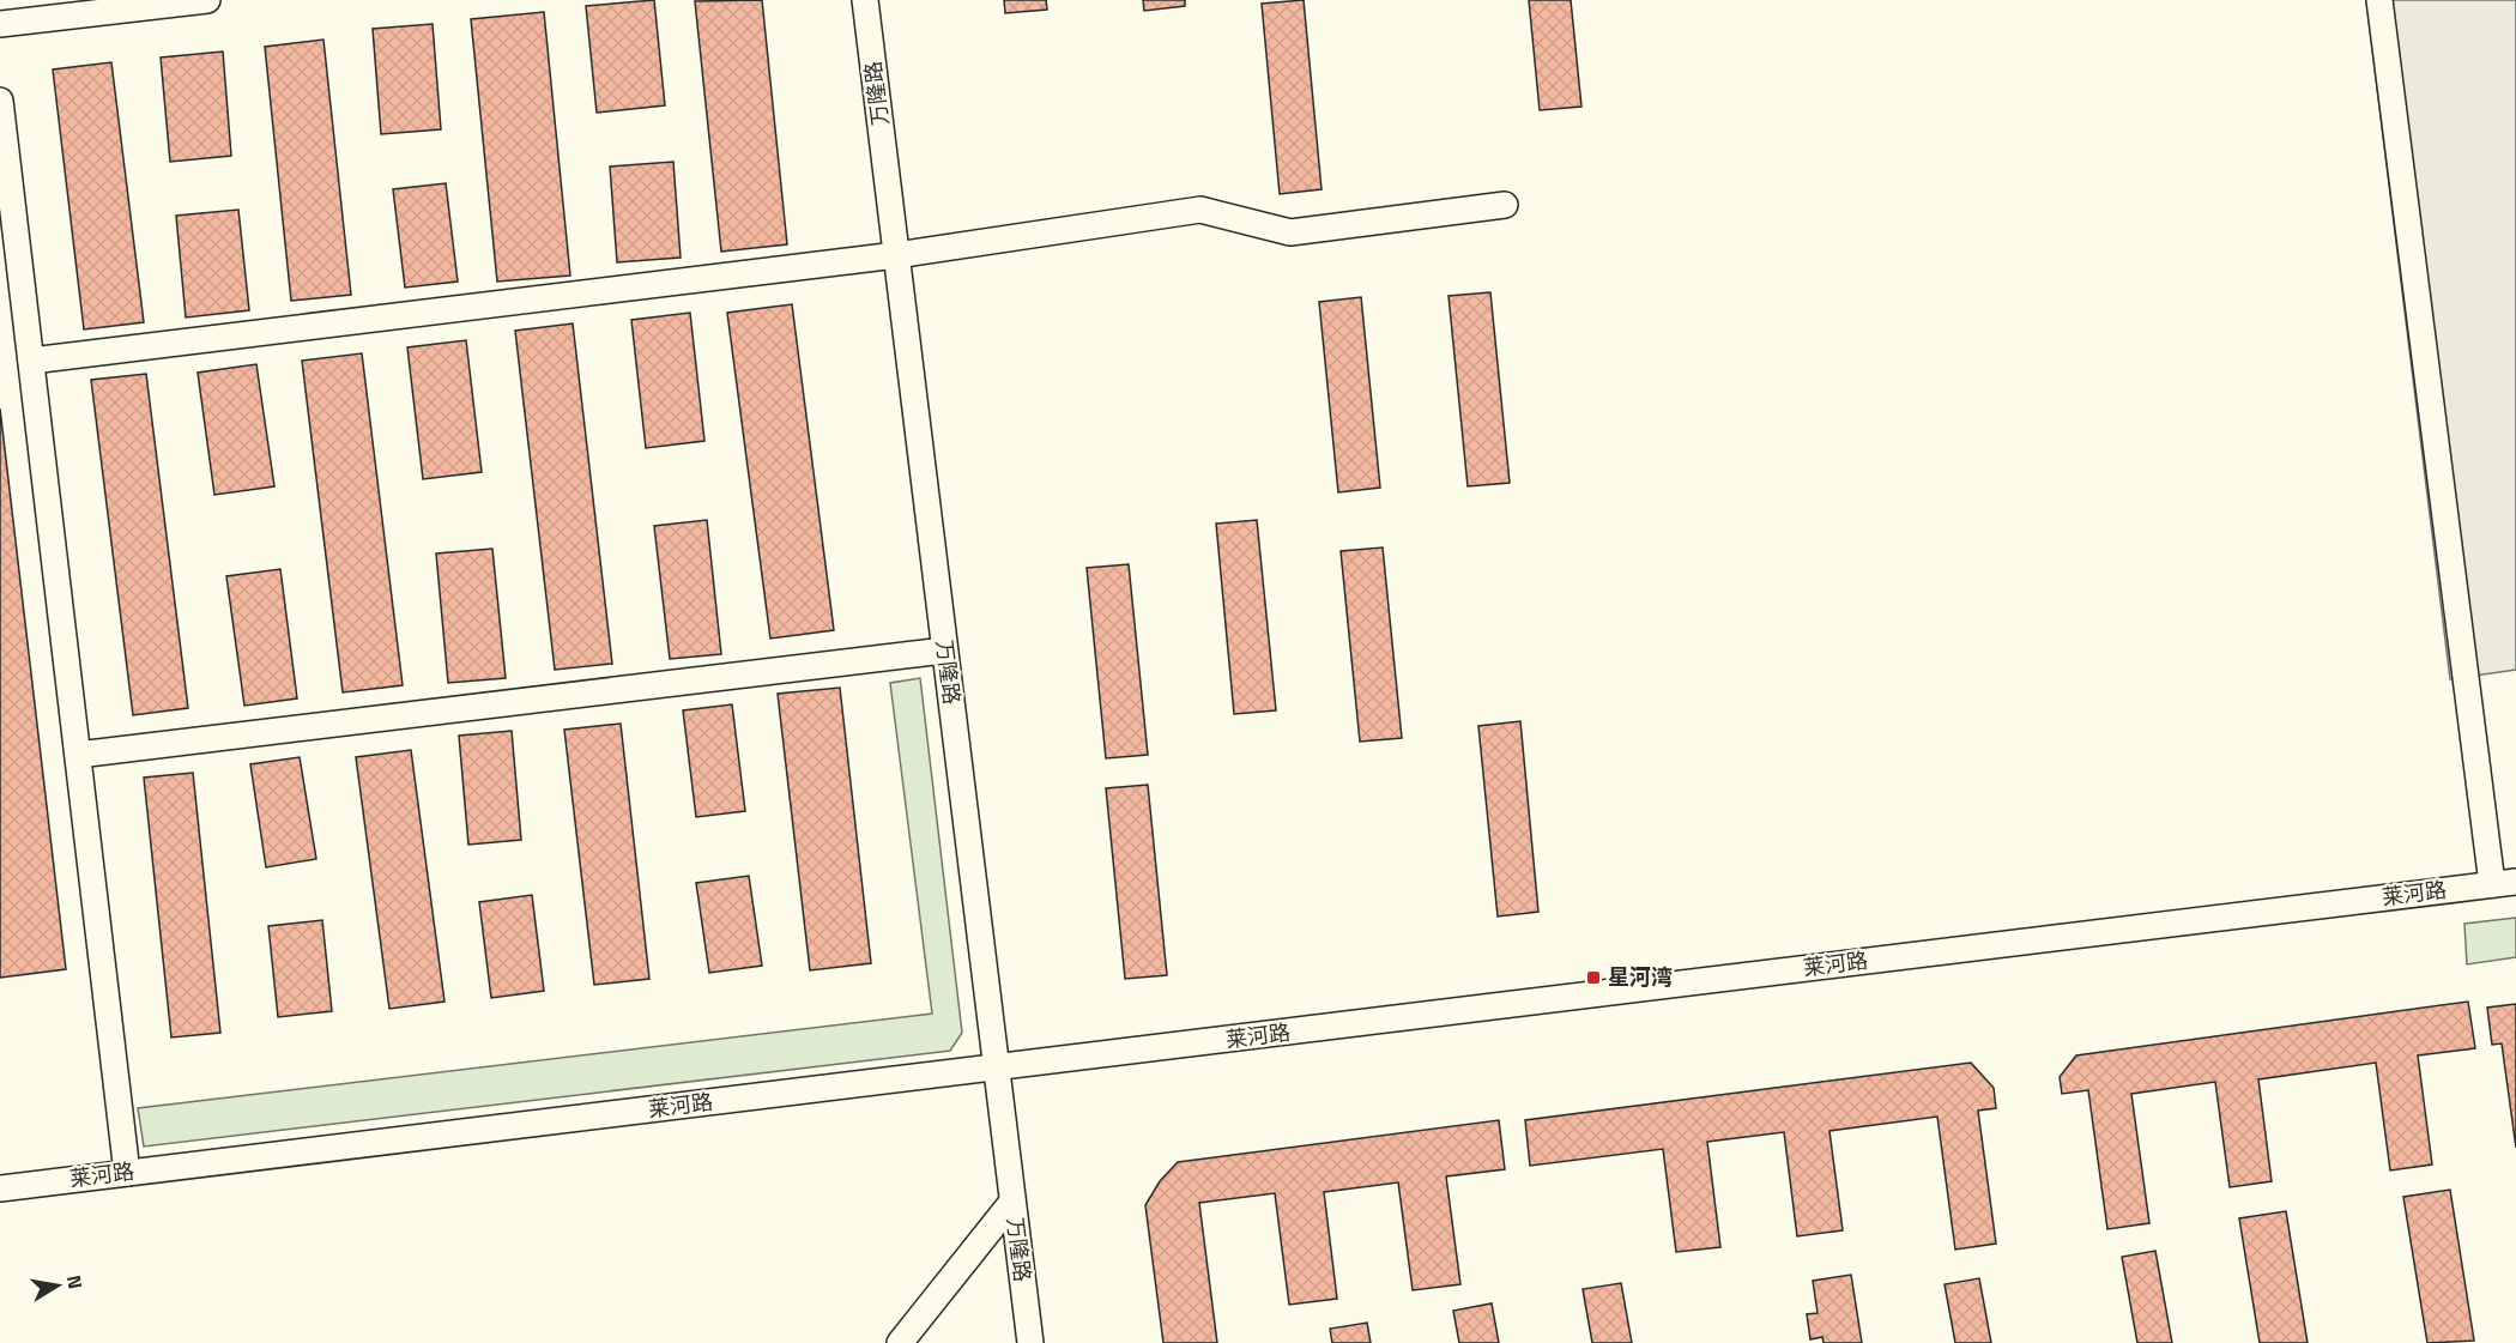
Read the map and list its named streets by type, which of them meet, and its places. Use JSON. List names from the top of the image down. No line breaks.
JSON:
{"streets":{"street":["万隆路","莱河路"]},"crossings":[["万隆路","莱河路"]],"places":{"transit":["星河湾"]},"north":"right"}
